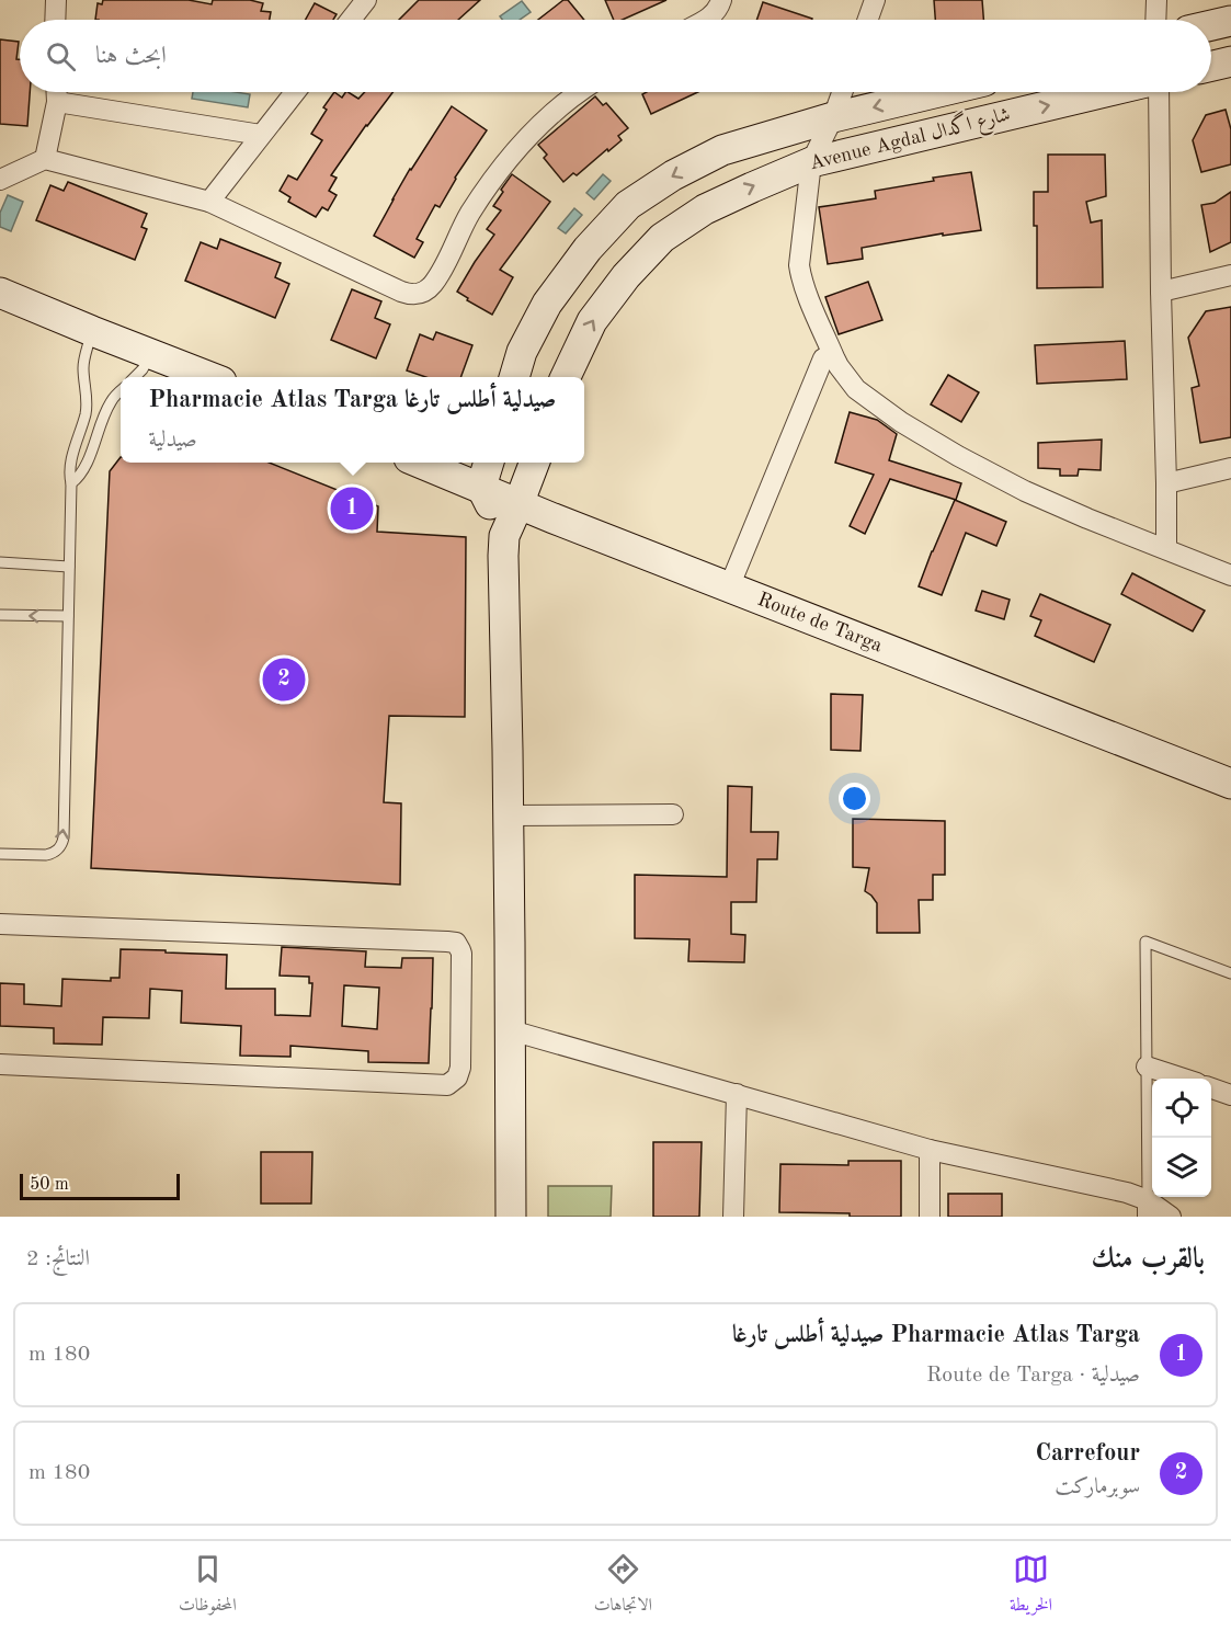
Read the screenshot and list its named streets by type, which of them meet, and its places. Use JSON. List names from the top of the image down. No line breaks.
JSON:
{"streets":{"street":["Avenue Agdal شارع اگدال","Route de Targa"]},"scale_bar":"50 m","page":{"search":"ابحث هنا","popup":["Pharmacie Atlas Targa صيدلية أطلس تارغا","صيدلية"],"pins":["1","2"],"scale":"50 m","heading":["بالقرب منك","النتائج: 2"],"list":[{"mark":"1","name":"Pharmacie Atlas Targa صيدلية أطلس تارغا","note":"صيدلية · Route de Targa","value":"180 m"},{"mark":"2","name":"Carrefour","note":"سوبرماركت","value":"180 m"}],"nav":["الخريطة","الاتجاهات","المحفوظات"]}}
